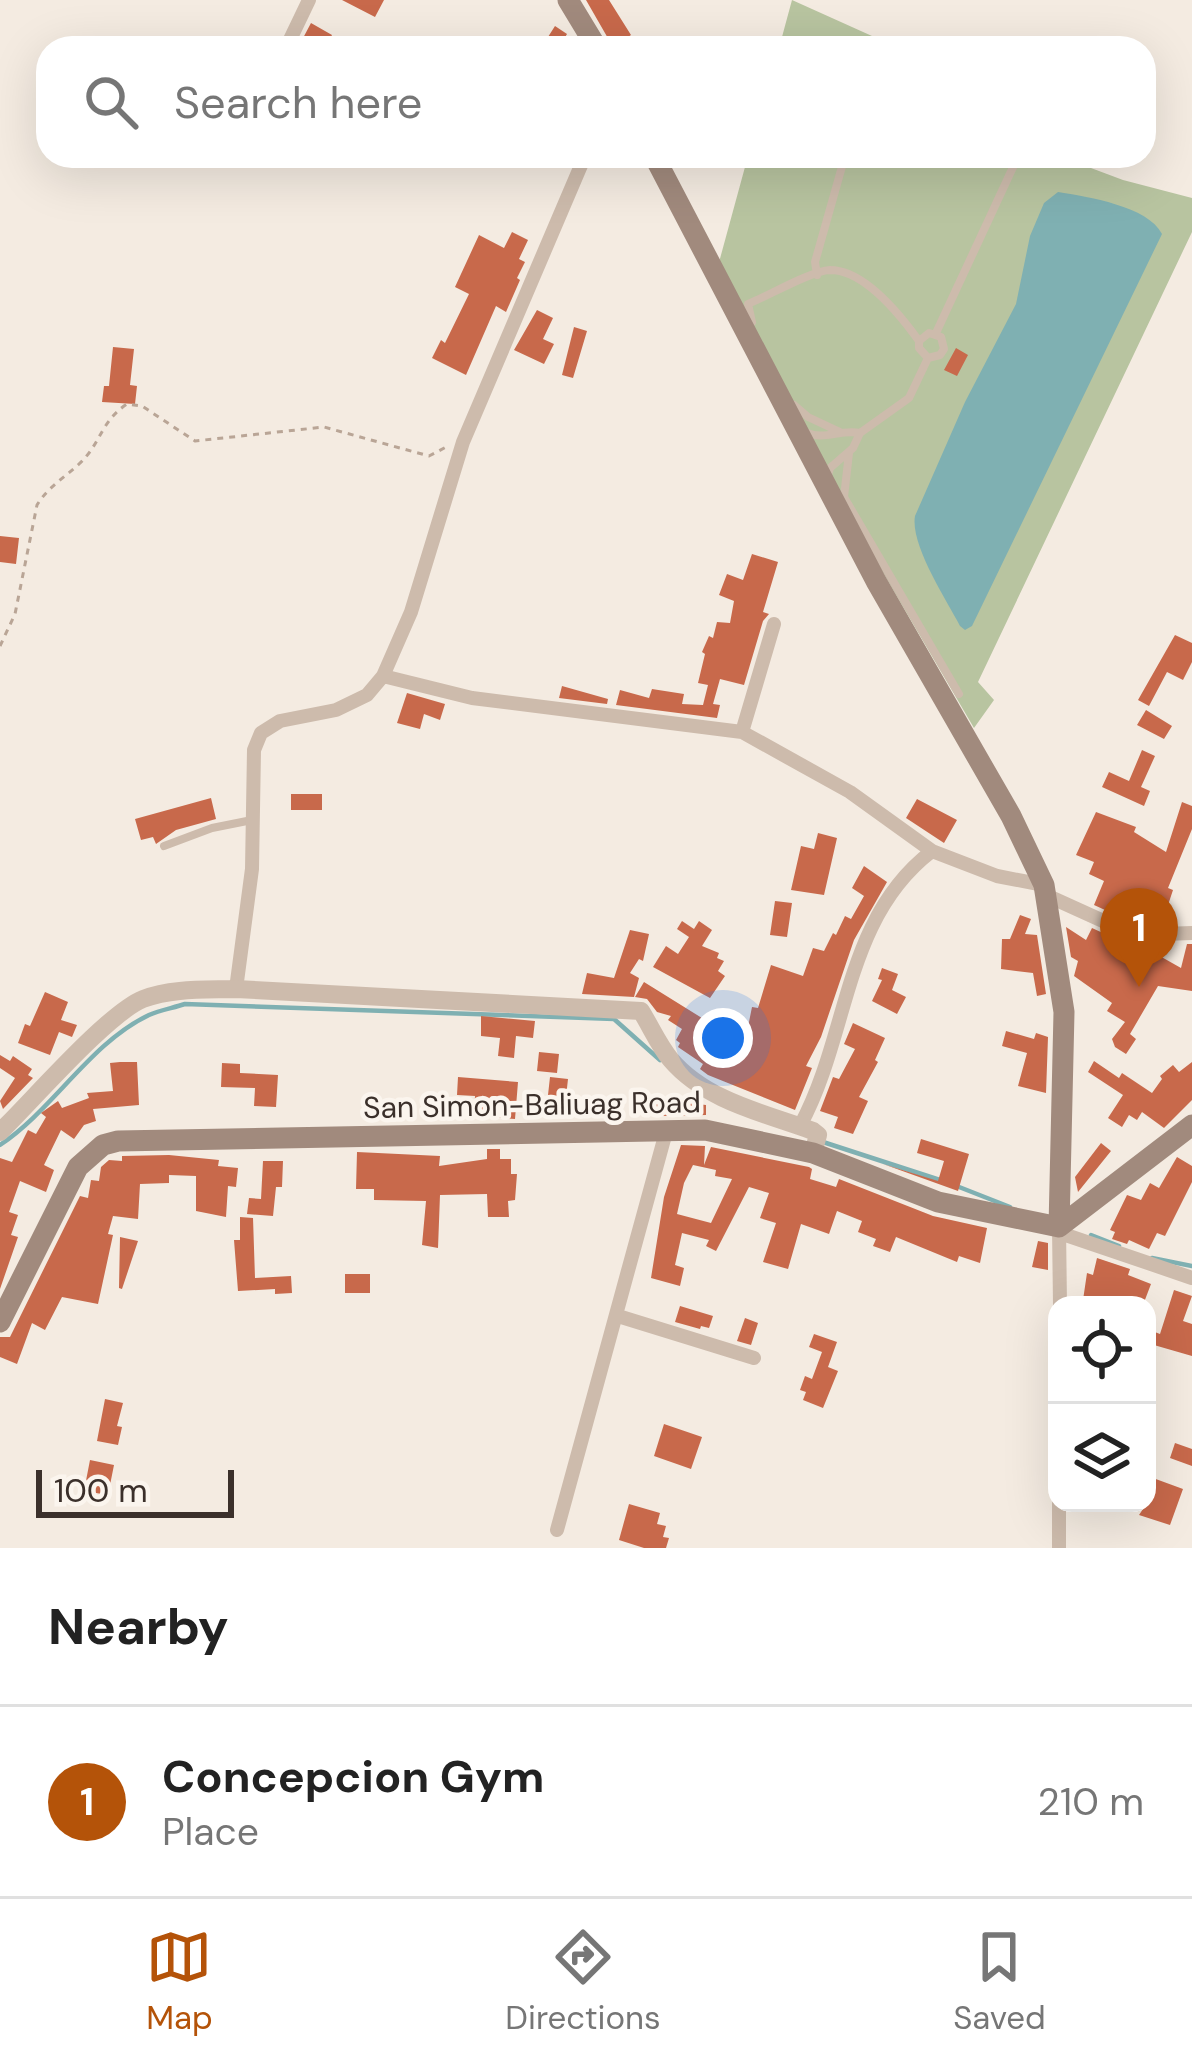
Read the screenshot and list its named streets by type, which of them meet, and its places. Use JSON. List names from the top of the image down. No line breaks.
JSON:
{"streets":{"main road":["San Simon-Baliuag Road"]},"scale_bar":"100 m","page":{"search":"Search here","pins":"1","scale":"100 m","heading":"Nearby","list":[{"mark":"1","name":"Concepcion Gym","note":"Place","value":"210 m"}],"nav":["Map","Directions","Saved"]}}
